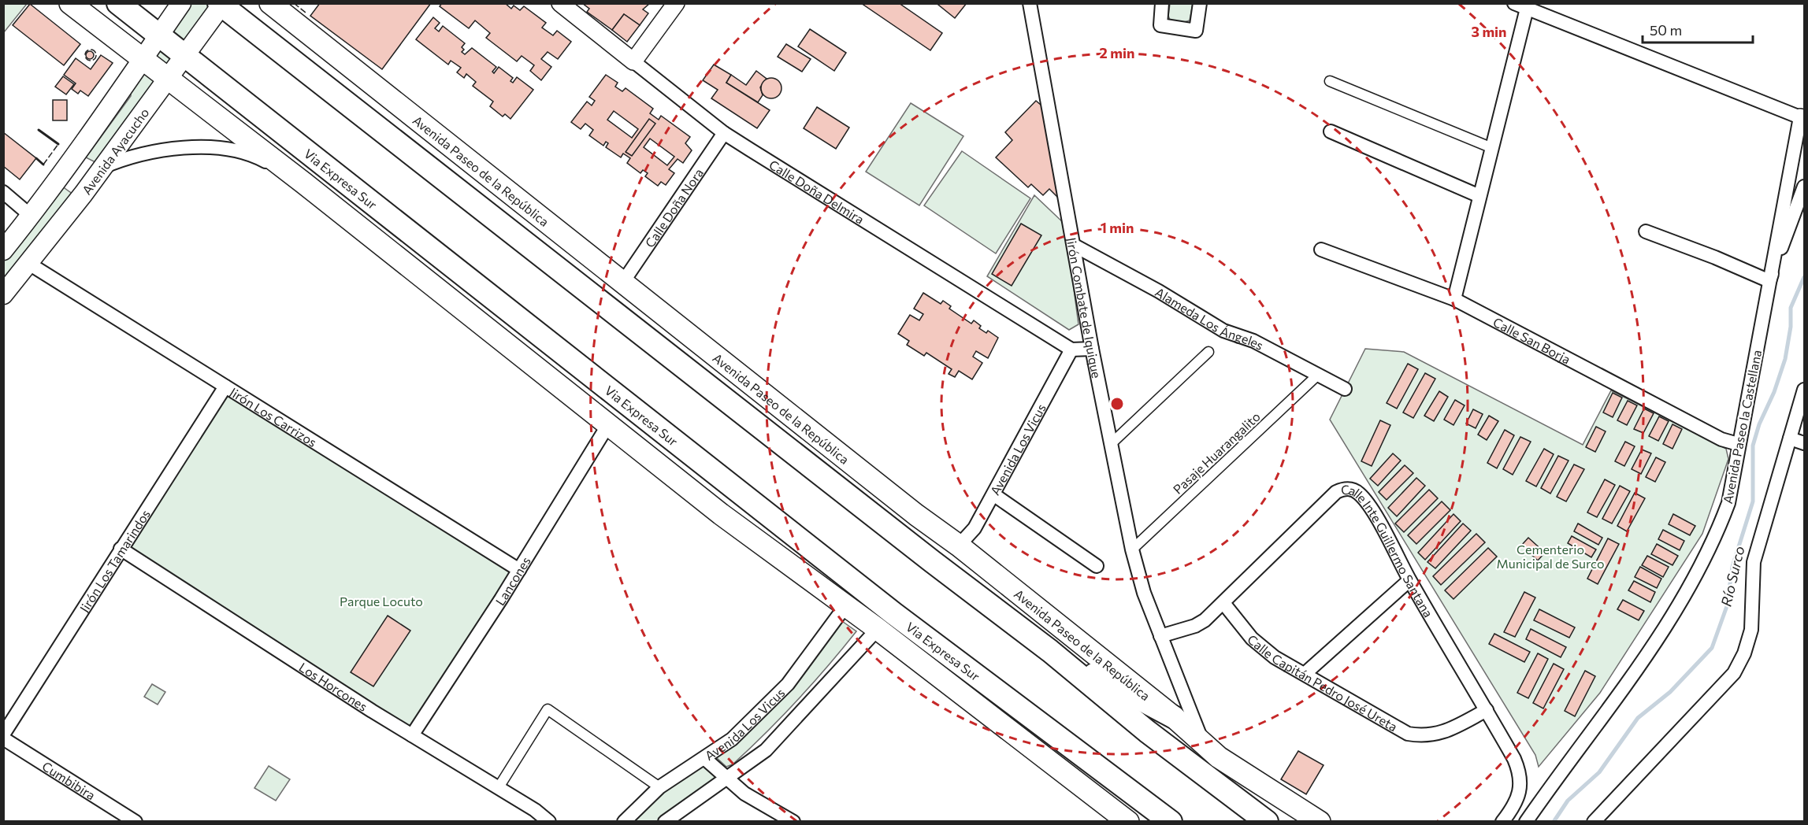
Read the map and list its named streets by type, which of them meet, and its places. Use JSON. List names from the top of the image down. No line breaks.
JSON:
{"streets":{"highway":["Via Expresa Sur"],"main road":["Avenida Ayacucho","Avenida Paseo de la República"],"street":["Calle Doña Delmira","Calle Doña Nora","Jirón Combate de Iquique","Alameda Los Ángeles","Calle San Borja","Jirón Los Carrizos","Avenida Paseo la Castellana","Avenida Los Vicus","Pasaje Huarangalito","Calle Inte Guillermo Santana","Jirón Los Tamarindos","Lancones","Calle Capitán Pedro José Ureta","Los Horcones","Cumbibira"]},"crossings":[["Avenida Ayacucho","Via Expresa Sur"],["Avenida Ayacucho","Jirón Los Carrizos"],["Avenida Paseo de la República","Calle Doña Nora"],["Avenida Paseo de la República","Jirón Combate de Iquique"],["Avenida Paseo de la República","Avenida Los Vicus"],["Calle Doña Delmira","Calle Doña Nora"],["Calle Doña Delmira","Avenida Los Vicus"],["Jirón Combate de Iquique","Alameda Los Ángeles"],["Jirón Combate de Iquique","Pasaje Huarangalito"],["Jirón Combate de Iquique","Calle Inte Guillermo Santana"],["Alameda Los Ángeles","Pasaje Huarangalito"],["Calle San Borja","Avenida Paseo la Castellana"],["Jirón Los Carrizos","Jirón Los Tamarindos"],["Jirón Los Carrizos","Lancones"],["Calle Inte Guillermo Santana","Calle Capitán Pedro José Ureta"],["Jirón Los Tamarindos","Los Horcones"],["Jirón Los Tamarindos","Cumbibira"],["Lancones","Los Horcones"]],"water":["Río Surco"],"parks":["Cementerio Municipal de Surco","Parque Locuto"],"scale_bar":"50 m","rings":["3 min","2 min","1 min"]}
